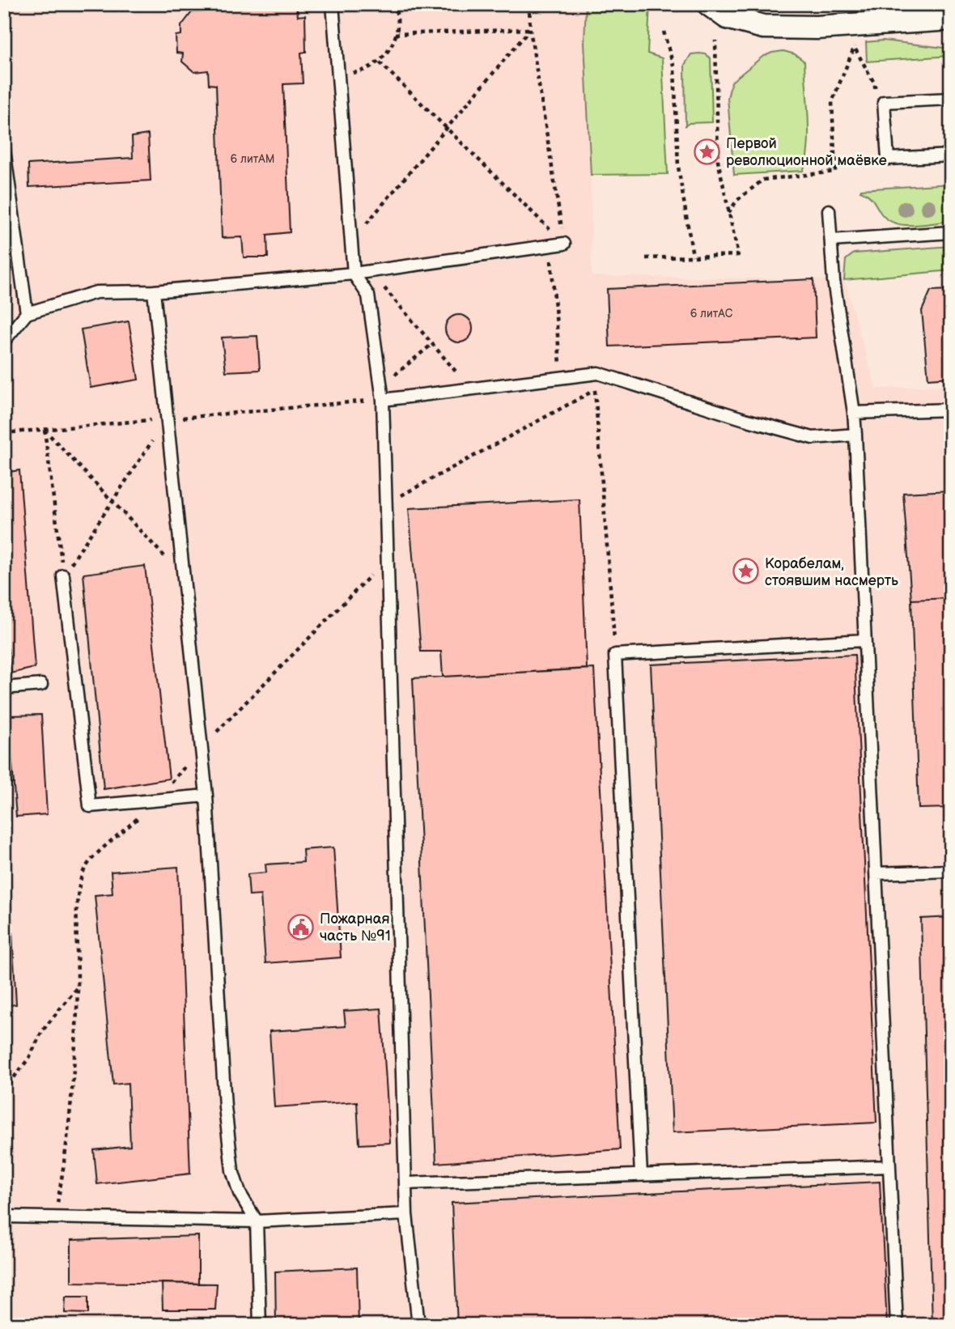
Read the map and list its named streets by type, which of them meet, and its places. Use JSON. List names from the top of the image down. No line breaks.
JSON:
{"places":{"place":["Первой революционной маёвке","Корабелам, стоявшим насмерть"],"public building":["Пожарная часть №91"]},"house_numbers":["6 литАМ","6 литАС"]}
